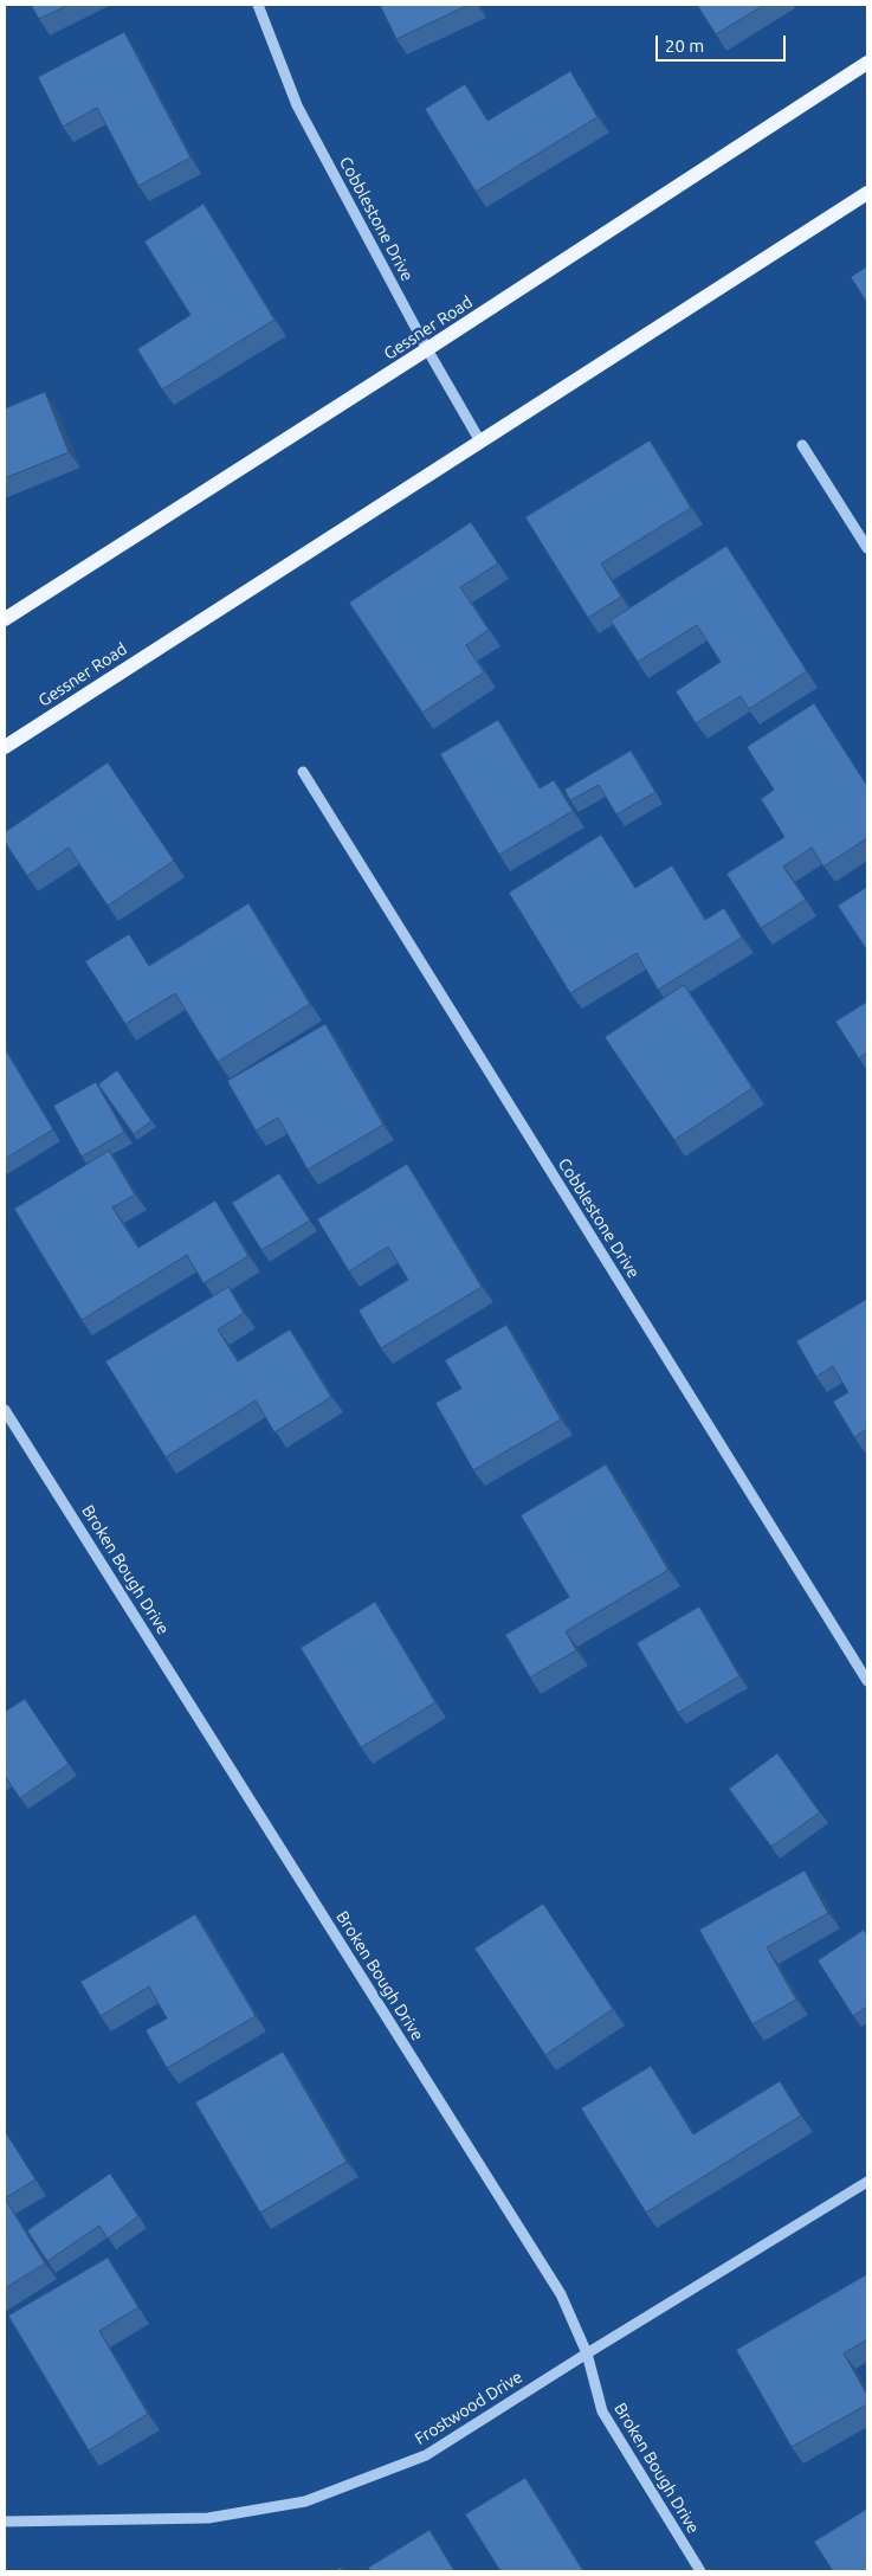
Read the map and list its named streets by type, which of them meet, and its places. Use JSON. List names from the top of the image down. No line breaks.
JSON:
{"streets":{"main road":["Gessner Road"],"street":["Cobblestone Drive","Broken Bough Drive","Frostwood Drive"]},"crossings":[["Cobblestone Drive","Gessner Road"],["Broken Bough Drive","Frostwood Drive"]],"scale_bar":"20 m"}
